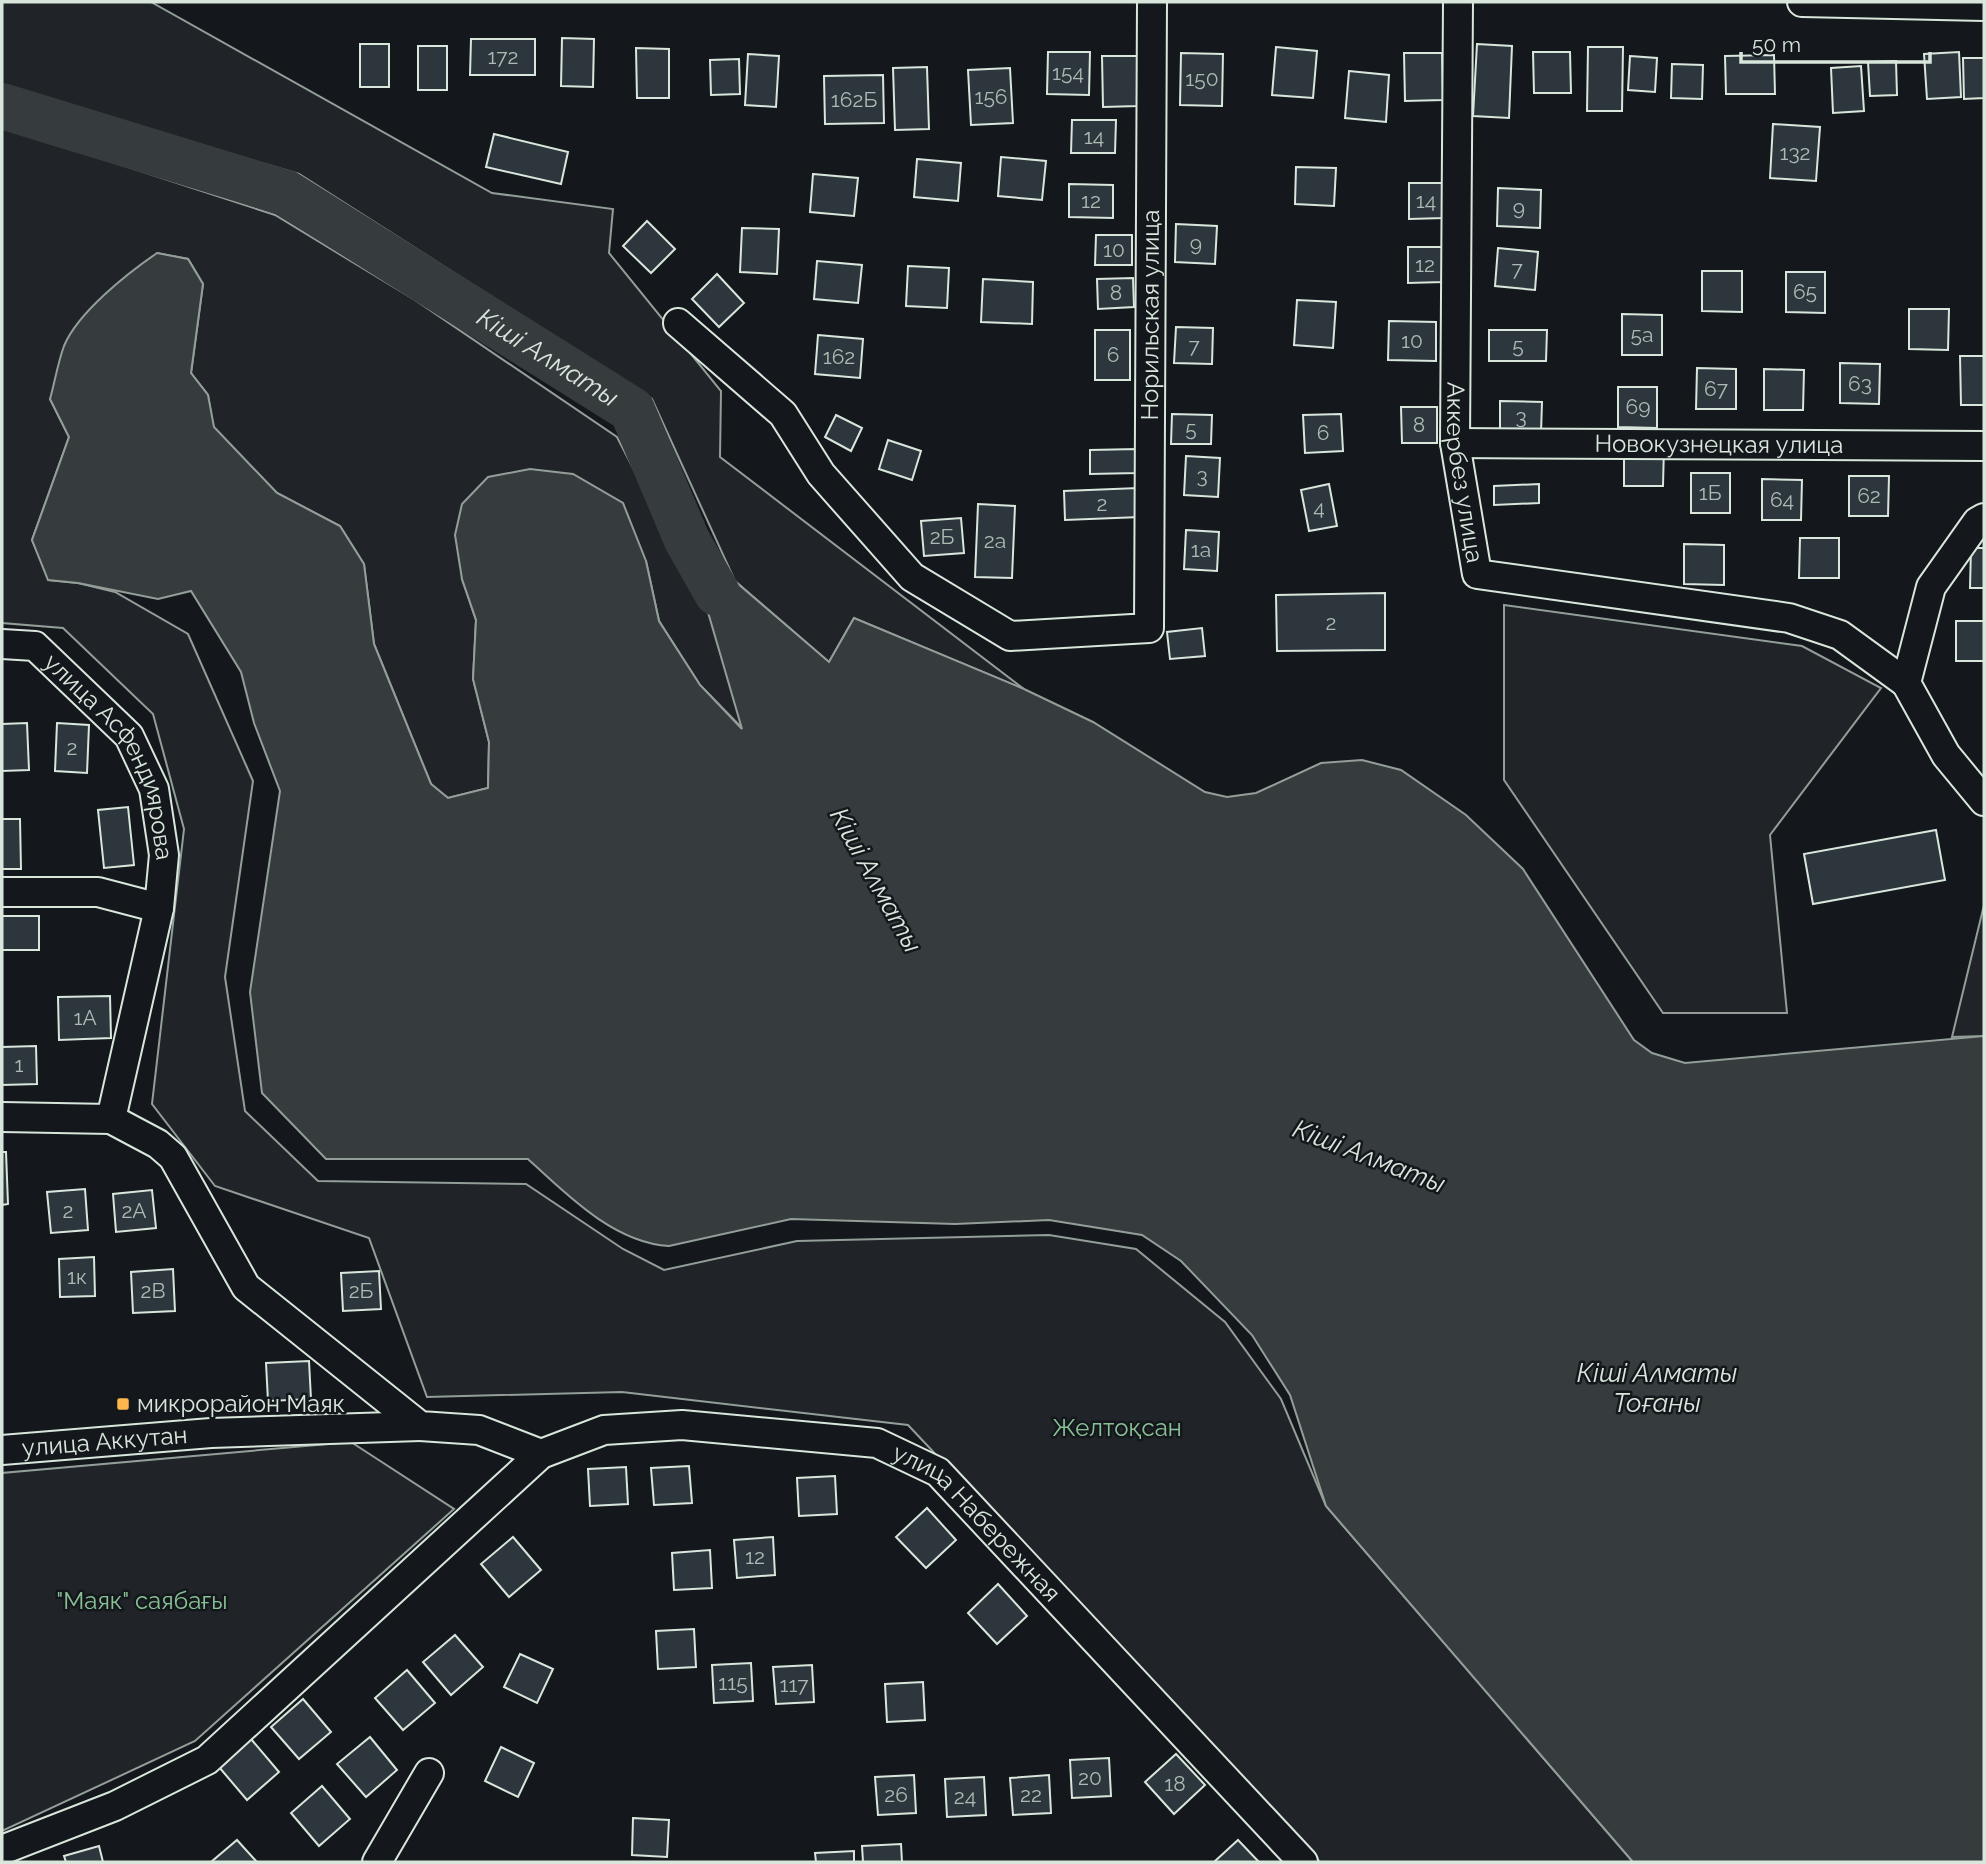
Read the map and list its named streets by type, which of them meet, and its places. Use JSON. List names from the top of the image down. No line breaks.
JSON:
{"streets":{"street":["Норильская улица","Новокузнецкая улица","Аккербез улица","улица Асфендиярова","улица Аккутан","улица Набережная"]},"crossings":[["Новокузнецкая улица","Аккербез улица"]],"water":["Кіші Алматы","Кіші Алматы Тоғаны"],"parks":["Желтоқсан","\"Маяк\" саябағы"],"places":{"transit":["микрорайон Маяк"]},"house_numbers":["172","154","150","156","162Б","14","132","12","14","9","9","10","12","7","65","8","5а","10","7","5","6","162","63","67","69","3","8","5","6","3","1Б","62","64","2","4","2Б","2а","1а","2","2","1А","1","2","2А","1к","2В","2Б","12","115","117","20","18","26","22","24"],"scale_bar":"50 m"}
